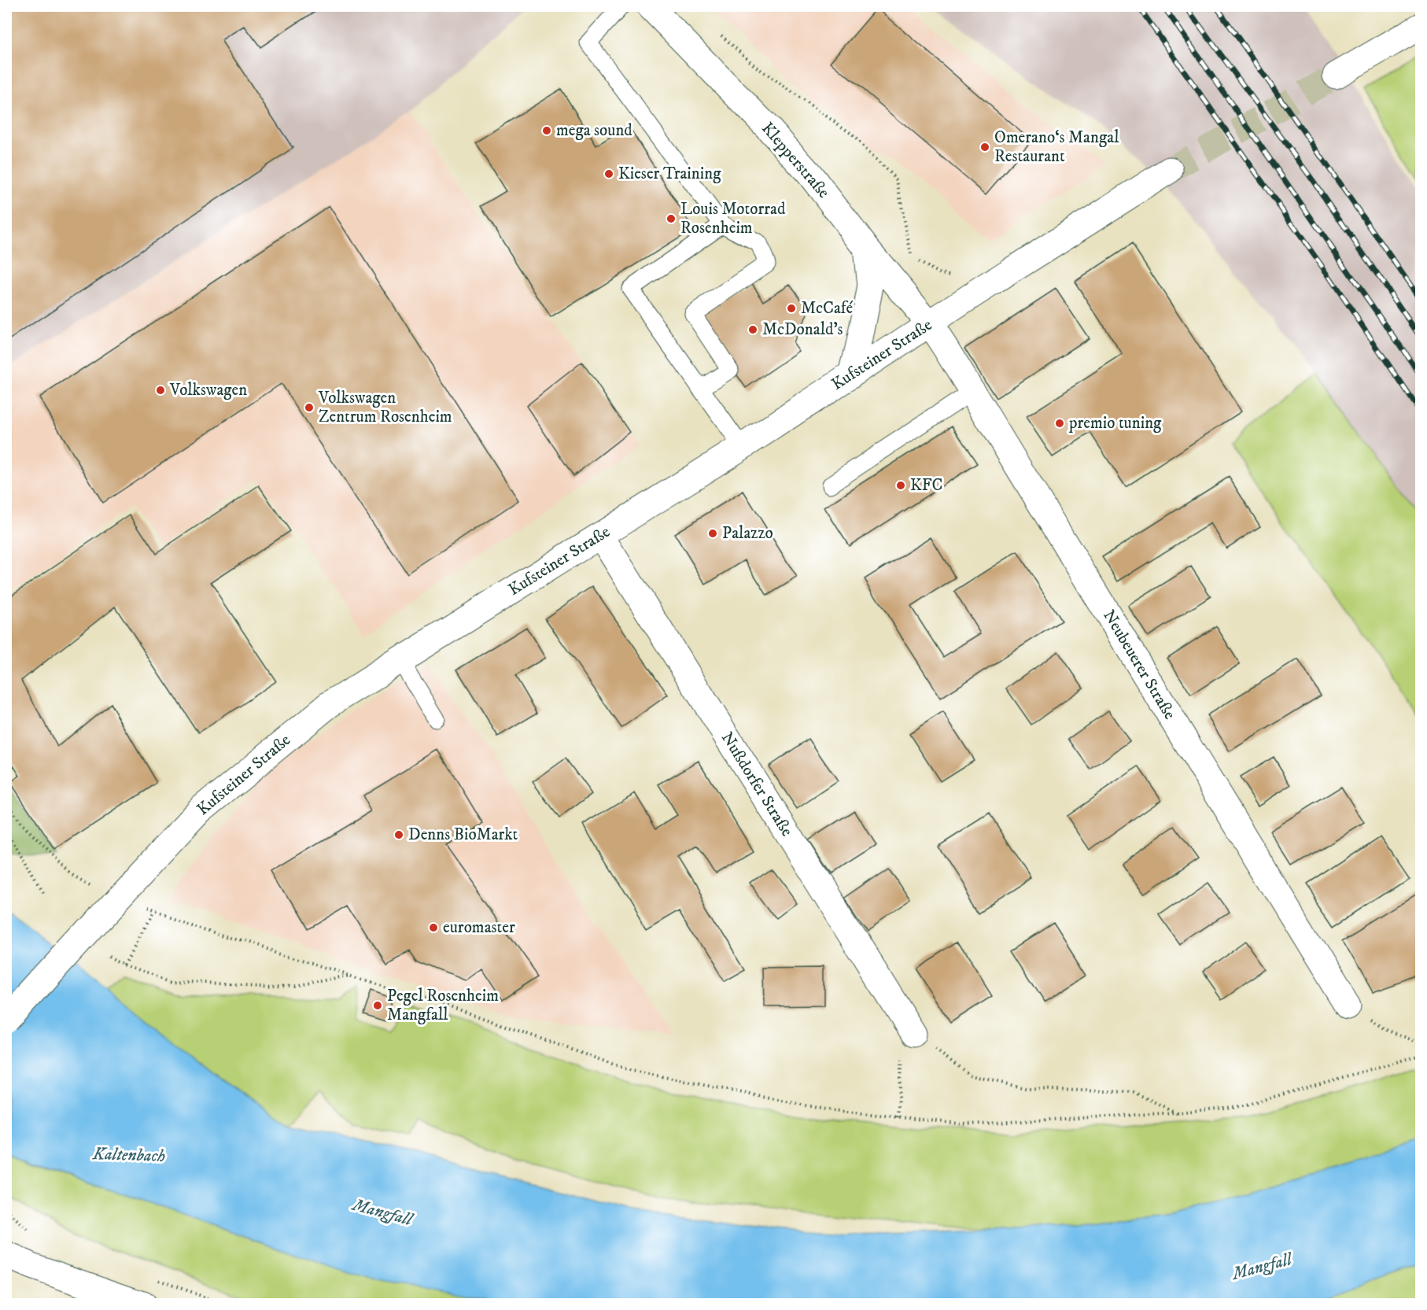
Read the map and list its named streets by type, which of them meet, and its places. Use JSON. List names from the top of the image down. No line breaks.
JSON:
{"streets":{"street":["Klepperstraße","Kufsteiner Straße","Neubeuerer Straße","Nußdorfer Straße"]},"crossings":[["Klepperstraße","Kufsteiner Straße"],["Klepperstraße","Neubeuerer Straße"],["Kufsteiner Straße","Neubeuerer Straße"],["Kufsteiner Straße","Nußdorfer Straße"]],"water":["Kaltenbach","Mangfall"],"places":["mega sound","Omerano‘s Mangal Restaurant","Kieser Training","Louis Motorrad Rosenheim","McCafé","McDonald's","Volkswagen","Volkswagen Zentrum Rosenheim","premio tuning","KFC","Palazzo","Denns BioMarkt","euromaster","Pegel Rosenheim Mangfall"]}
